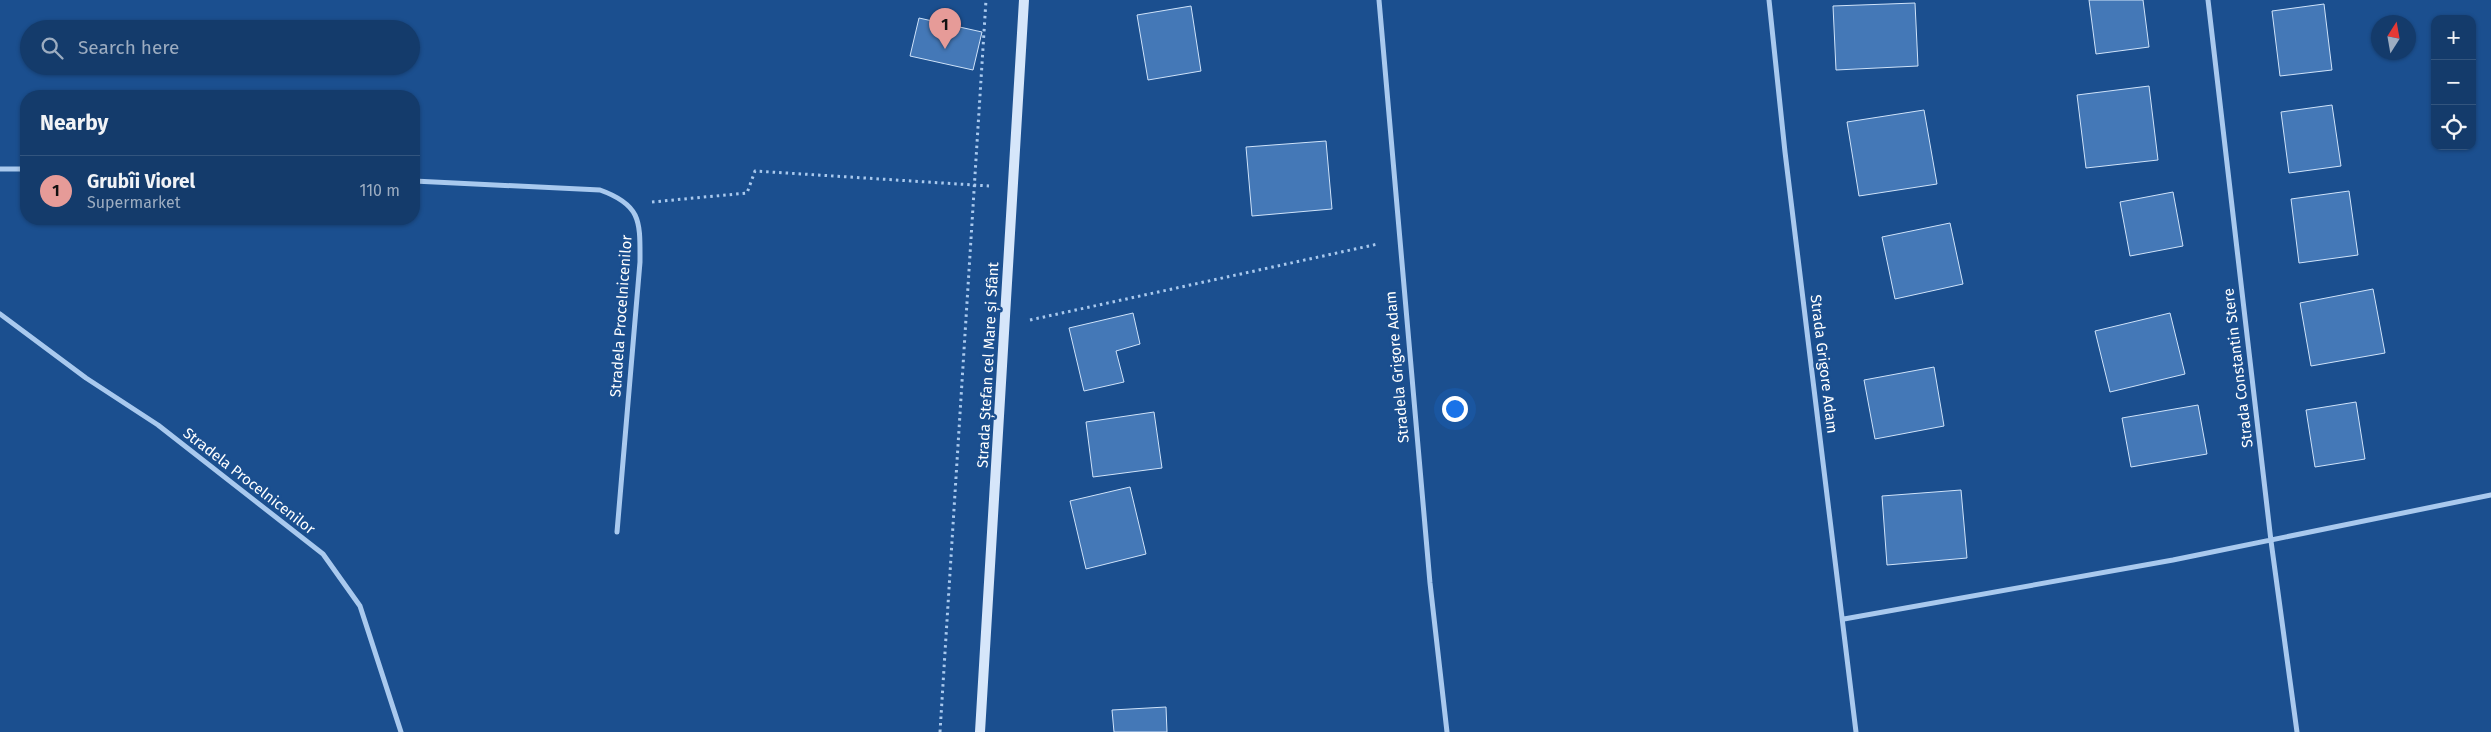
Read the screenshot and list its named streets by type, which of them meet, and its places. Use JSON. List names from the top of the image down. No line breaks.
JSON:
{"streets":{"main road":["Strada Ștefan cel Mare și Sfânt"],"street":["Stradela Procelnicenilor","Strada Grigore Adam","Stradela Grigore Adam","Strada Constantin Stere"]},"north":"top","page":{"pins":"1","map_buttons":["+","−"],"search":"Search here","heading":"Nearby","list":[{"mark":"1","name":"Grubîi Viorel","note":"Supermarket","value":"110 m"}]}}
